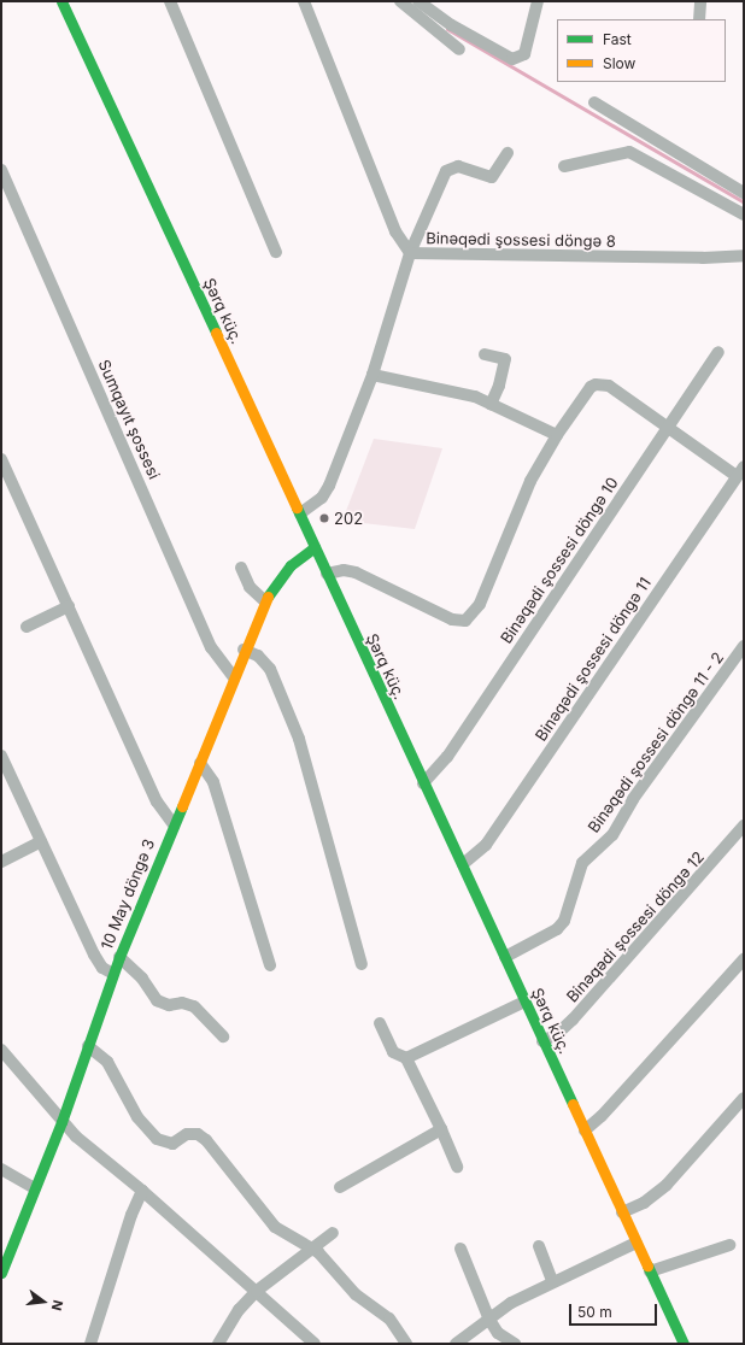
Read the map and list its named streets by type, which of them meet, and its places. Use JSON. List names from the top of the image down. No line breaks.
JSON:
{"streets":{"street":["Binəqədi şossesi döngə 8","Şərq küç.","Sumqayıt şossesi","Binəqədi şossesi döngə 10","Binəqədi şossesi döngə 11","Binəqədi şossesi döngə 11 - 2","10 May döngə 3","Binəqədi şossesi döngə 12"]},"crossings":[["Binəqədi şossesi döngə 8","Şərq küç."],["Şərq küç.","Binəqədi şossesi döngə 10"],["Şərq küç.","Binəqədi şossesi döngə 11"],["Şərq küç.","Binəqədi şossesi döngə 11 - 2"],["Şərq küç.","10 May döngə 3"],["Şərq küç.","Binəqədi şossesi döngə 12"],["Sumqayıt şossesi","10 May döngə 3"]],"places":["202"],"legend":["Fast","Slow"],"scale_bar":"50 m","north":"right"}
